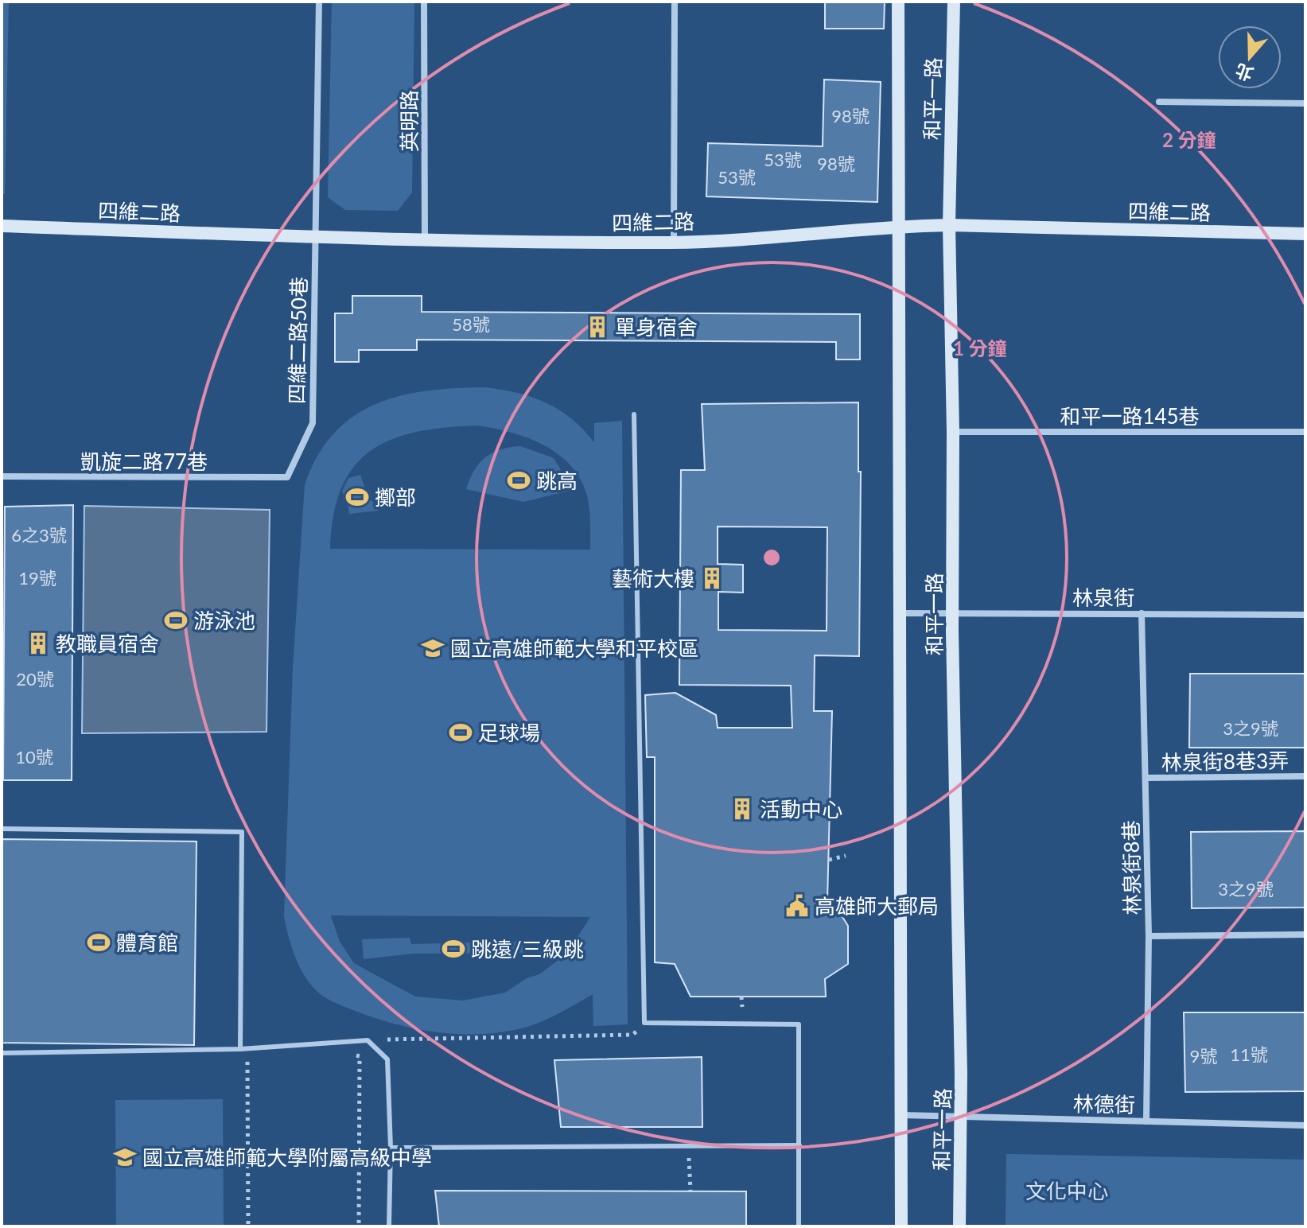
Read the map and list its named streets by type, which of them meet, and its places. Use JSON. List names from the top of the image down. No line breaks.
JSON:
{"streets":{"street":["和平一路","英明路","四維二路","四維二路50巷","和平一路145巷","凱旋二路77巷","林泉街","林泉街8巷3弄","林泉街8巷","林德街"]},"crossings":[["和平一路","四維二路"],["和平一路","和平一路145巷"],["和平一路","林泉街"],["和平一路","林德街"],["英明路","四維二路"],["四維二路","四維二路50巷"],["四維二路50巷","凱旋二路77巷"],["林泉街","林泉街8巷"],["林泉街8巷3弄","林泉街8巷"],["林泉街8巷","林德街"]],"parks":["文化中心"],"places":{"building":["單身宿舍","藝術大樓","教職員宿舍","活動中心"],"sports":["跳高","擲部","游泳池","足球場","體育館","跳遠/三級跳"],"school or university":["國立高雄師範大學和平校區","國立高雄師範大學附屬高級中學"],"public building":["高雄師大郵局"]},"house_numbers":["98號","53號","98號","53號","58號","6之3號","19號","20號","3之9號","10號","3之9號","11號","9號"],"north":"bottom","rings":["2 分鐘","1 分鐘"]}
